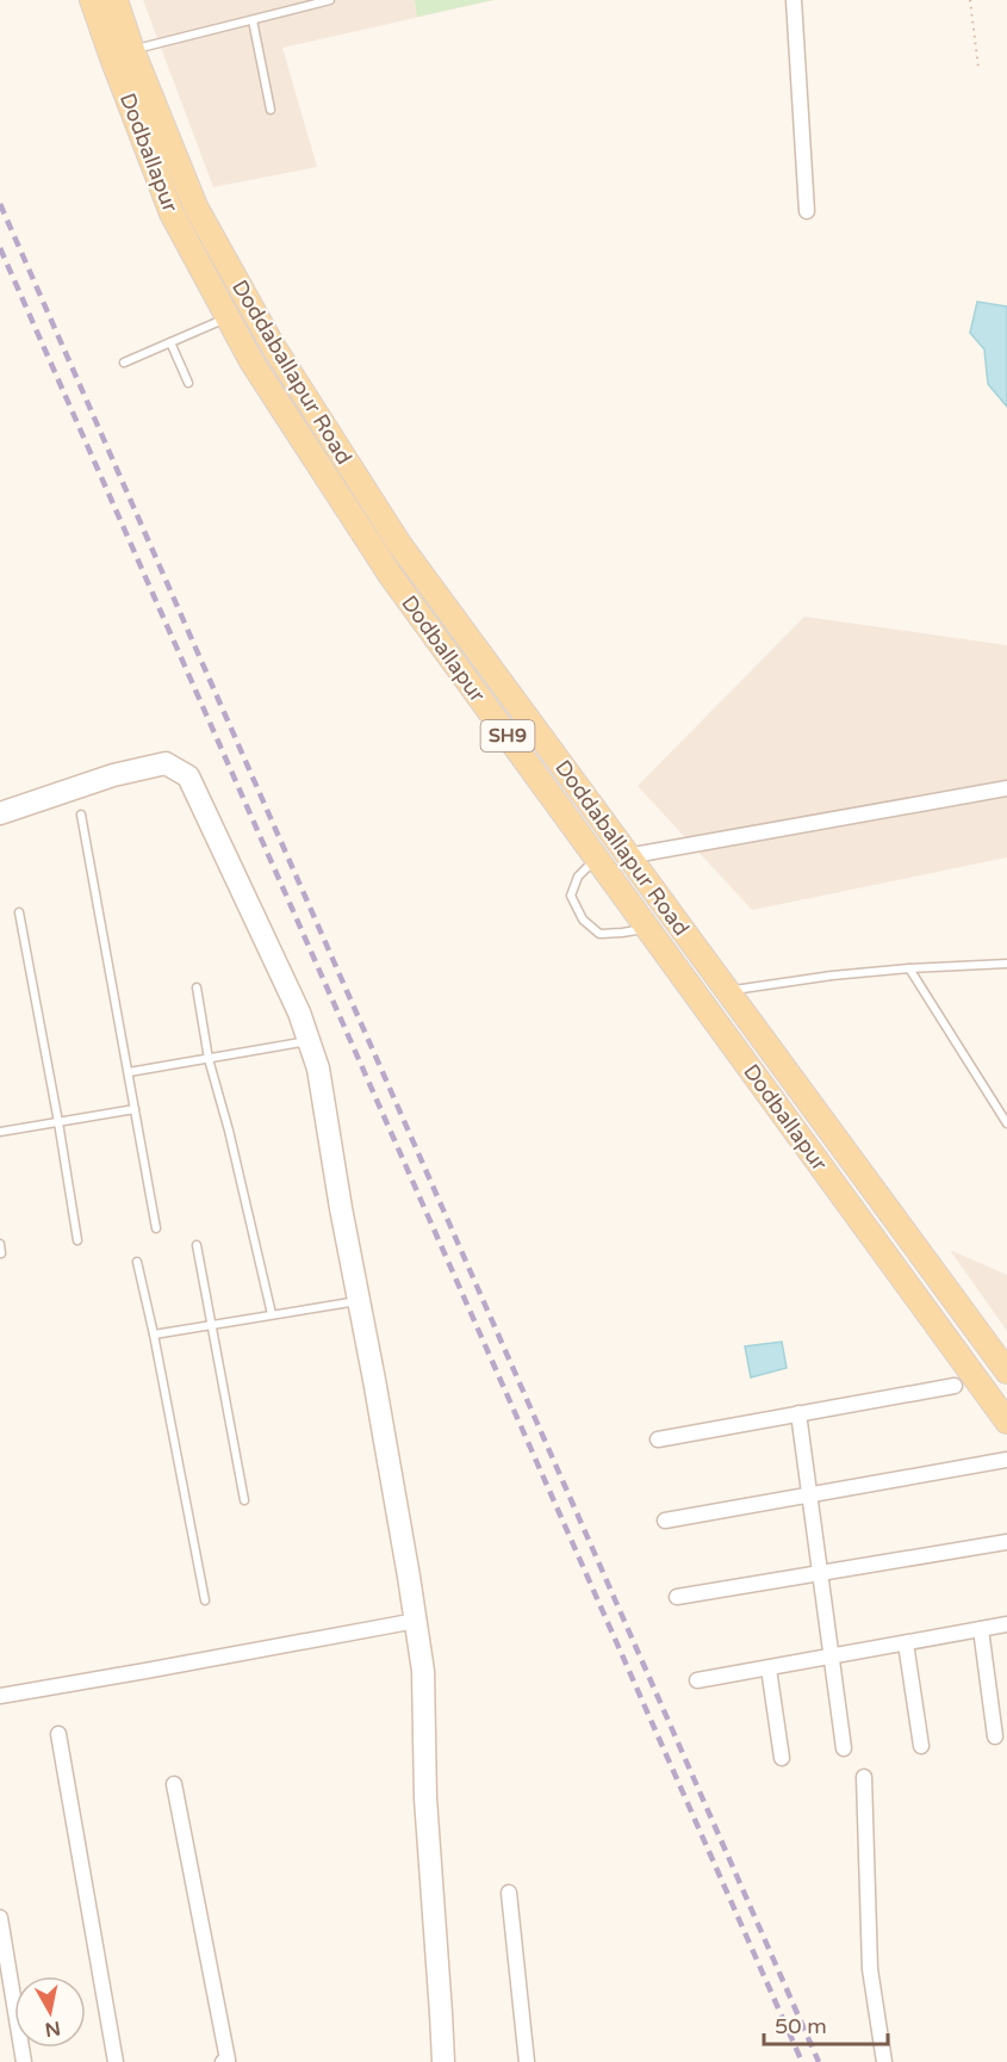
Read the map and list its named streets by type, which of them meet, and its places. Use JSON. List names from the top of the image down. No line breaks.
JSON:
{"streets":{"main road":["Dodballapur","Doddaballapur Road","SH9"]},"scale_bar":"50 m","north":"bottom"}
